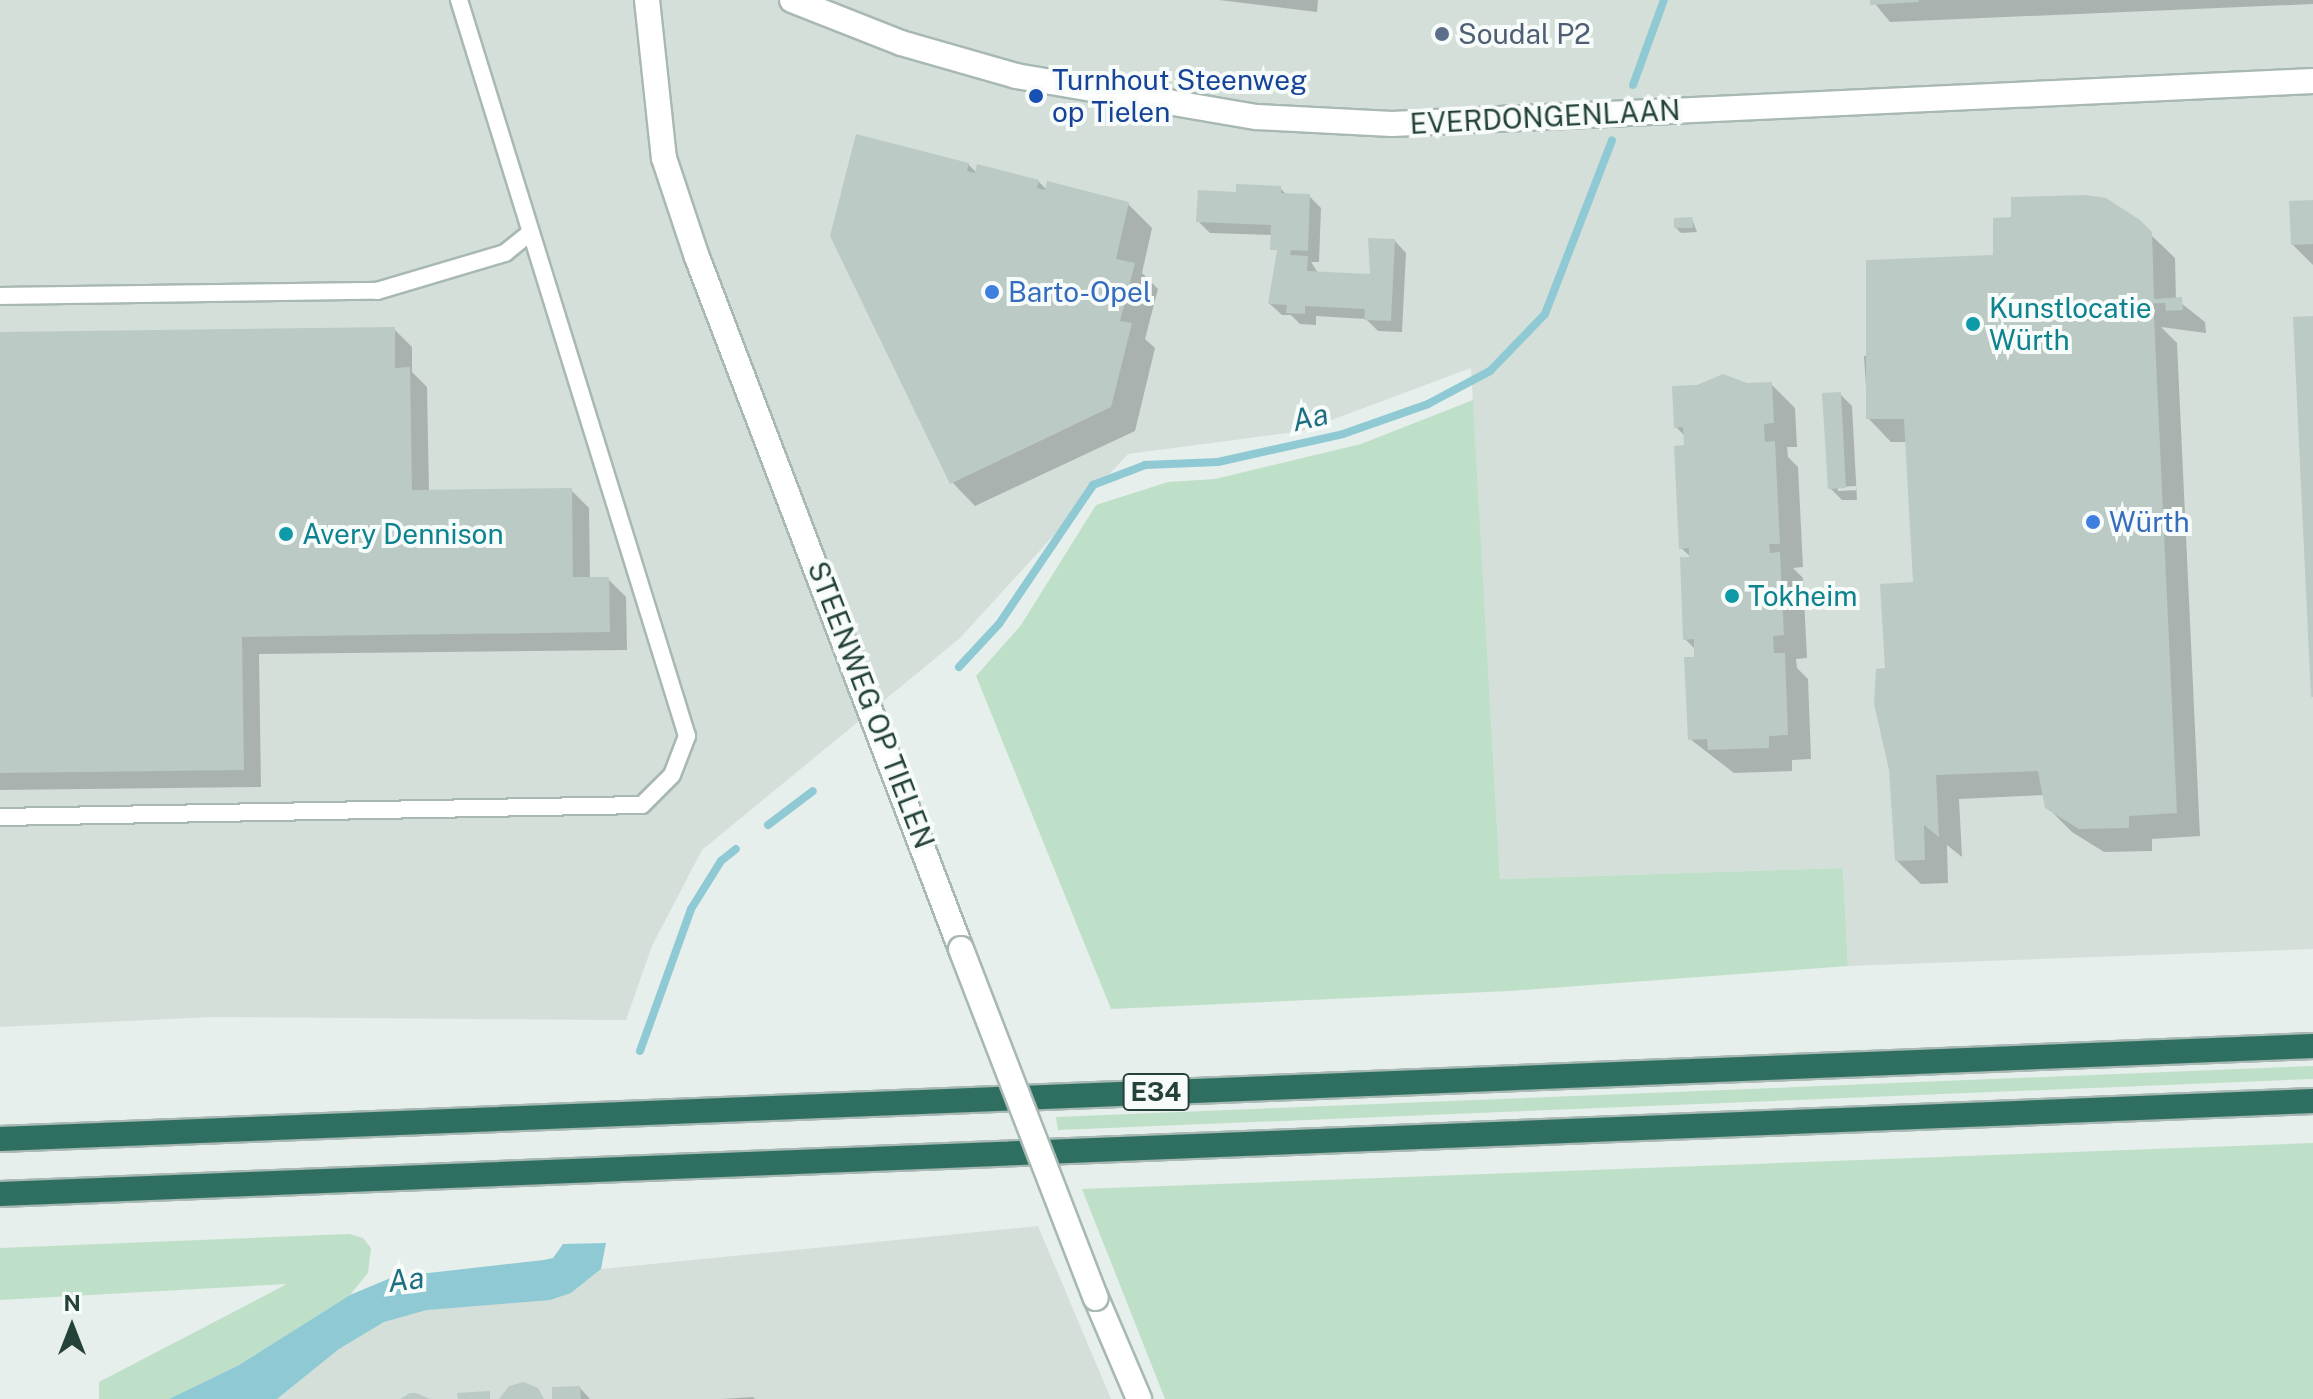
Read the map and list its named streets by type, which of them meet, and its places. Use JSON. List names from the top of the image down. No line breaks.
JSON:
{"streets":{"highway":["E34"],"street":["EVERDONGENLAAN","STEENWEG OP TIELEN"]},"water":["Aa"],"places":["Soudal P2","Turnhout Steenweg op Tielen","Barto-Opel","Kunstlocatie Würth","Würth","Avery Dennison","Tokheim"],"north":"top"}
